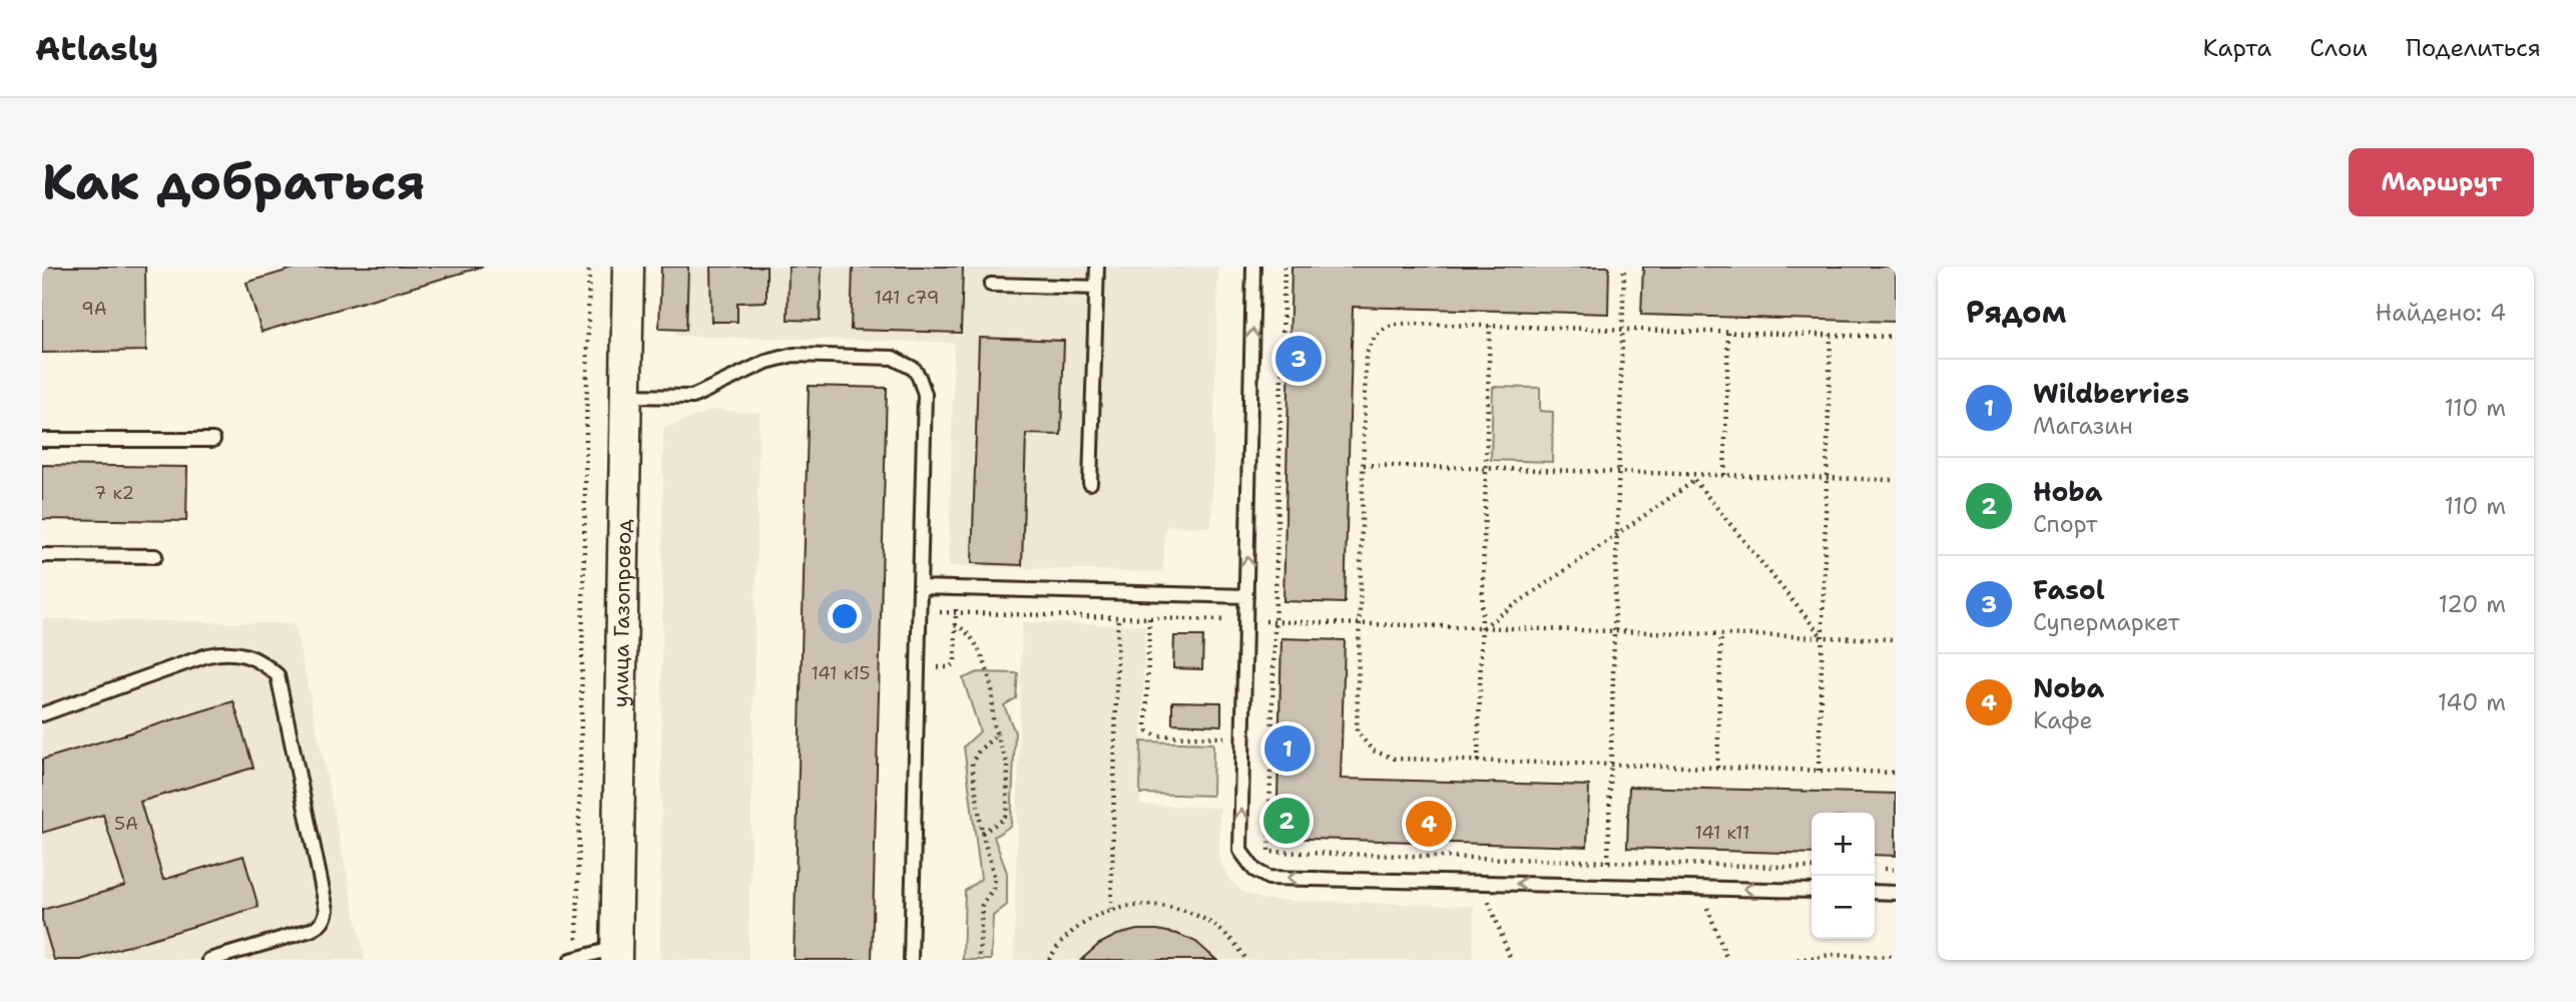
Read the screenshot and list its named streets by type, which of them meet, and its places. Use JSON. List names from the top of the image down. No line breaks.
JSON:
{"streets":{"street":["улица Газопровод"]},"house_numbers":["141 с79","9А","7 к2","141 к15","5А","141 к11"],"page":{"header":"Atlasly","nav":["Карта","Слои","Поделиться"],"buttons":"Маршрут","title":"Как добраться","heading":["Рядом","Найдено: 4"],"pins":["3","1","2","4"],"list":[{"mark":"1","name":"Wildberries","note":"Магазин","value":"110 m"},{"mark":"2","name":"Hoba","note":"Спорт","value":"110 m"},{"mark":"3","name":"Fasol","note":"Супермаркет","value":"120 m"},{"mark":"4","name":"Noba","note":"Кафе","value":"140 m"}],"map_buttons":["+","−"]}}
